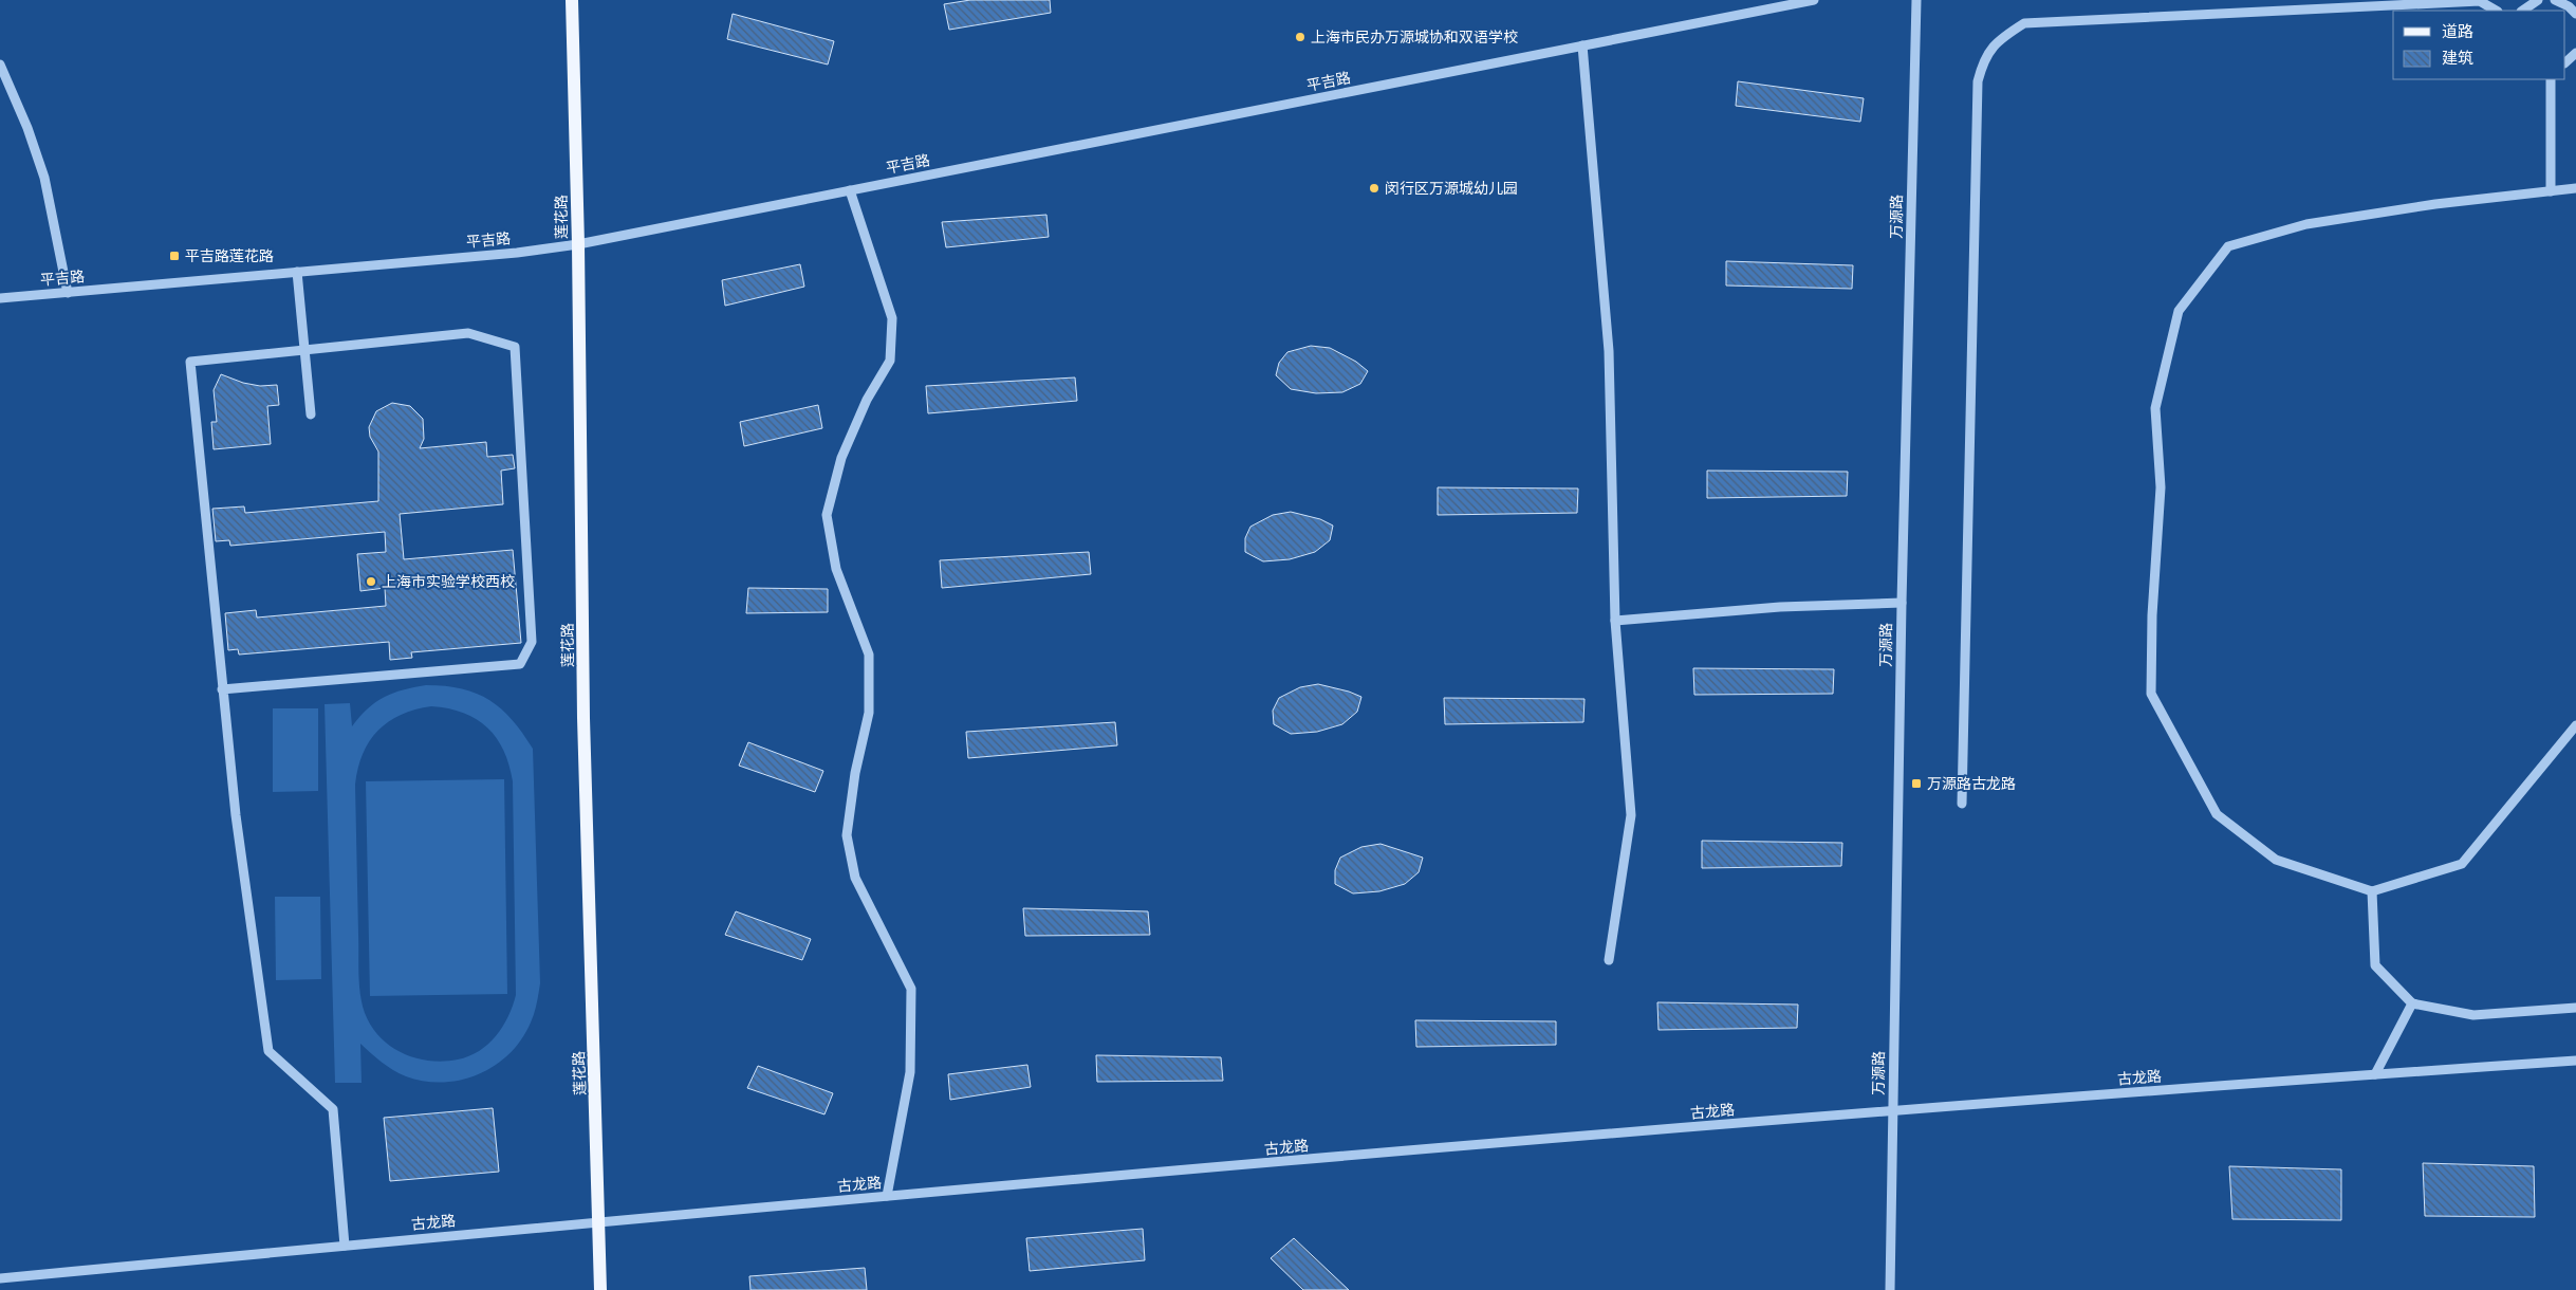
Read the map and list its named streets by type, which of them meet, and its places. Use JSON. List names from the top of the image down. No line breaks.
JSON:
{"streets":{"main road":["莲花路"],"street":["平吉路","万源路","古龙路"]},"crossings":[["平吉路","莲花路"],["莲花路","古龙路"],["万源路","古龙路"]],"places":{"other":["上海市民办万源城协和双语学校","闵行区万源城幼儿园","上海市实验学校西校"],"transit":["平吉路莲花路","万源路古龙路"]},"legend":["道路","建筑"]}
